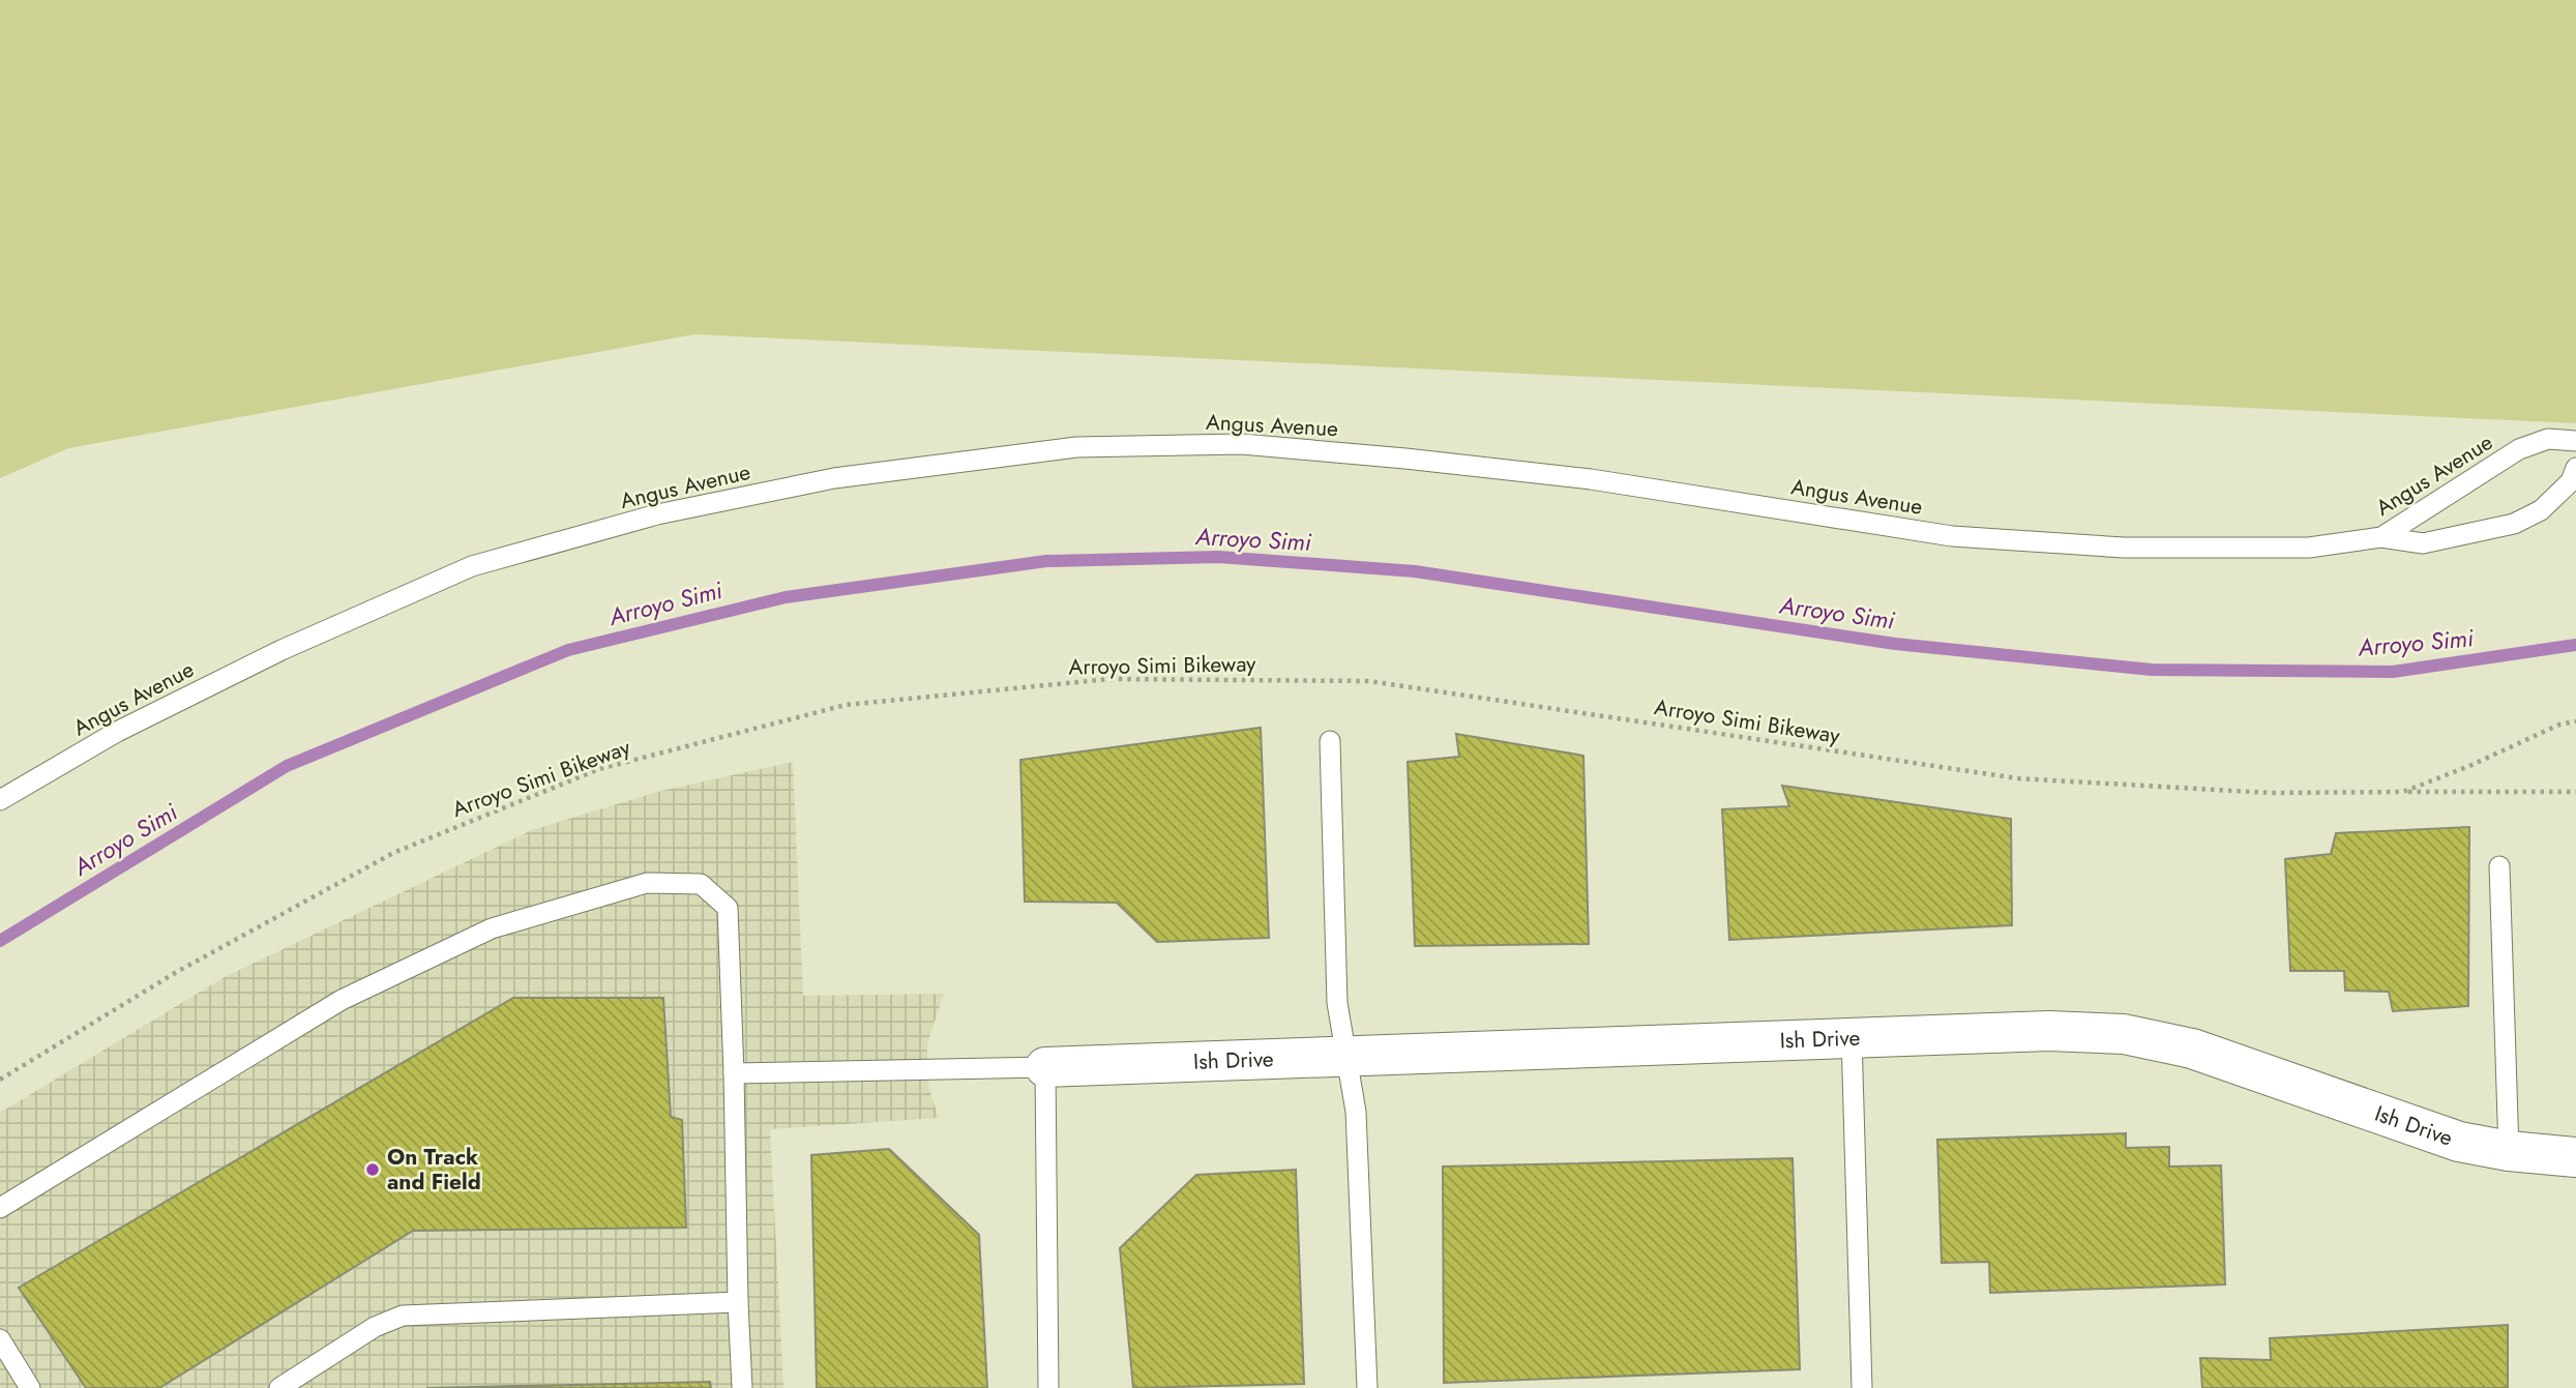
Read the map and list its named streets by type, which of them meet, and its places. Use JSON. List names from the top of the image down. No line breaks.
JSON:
{"streets":{"street":["Ish Drive"],"lane":["Angus Avenue"],"path":["Arroyo Simi Bikeway"]},"water":["Arroyo Simi"],"places":["On Track and Field"]}
